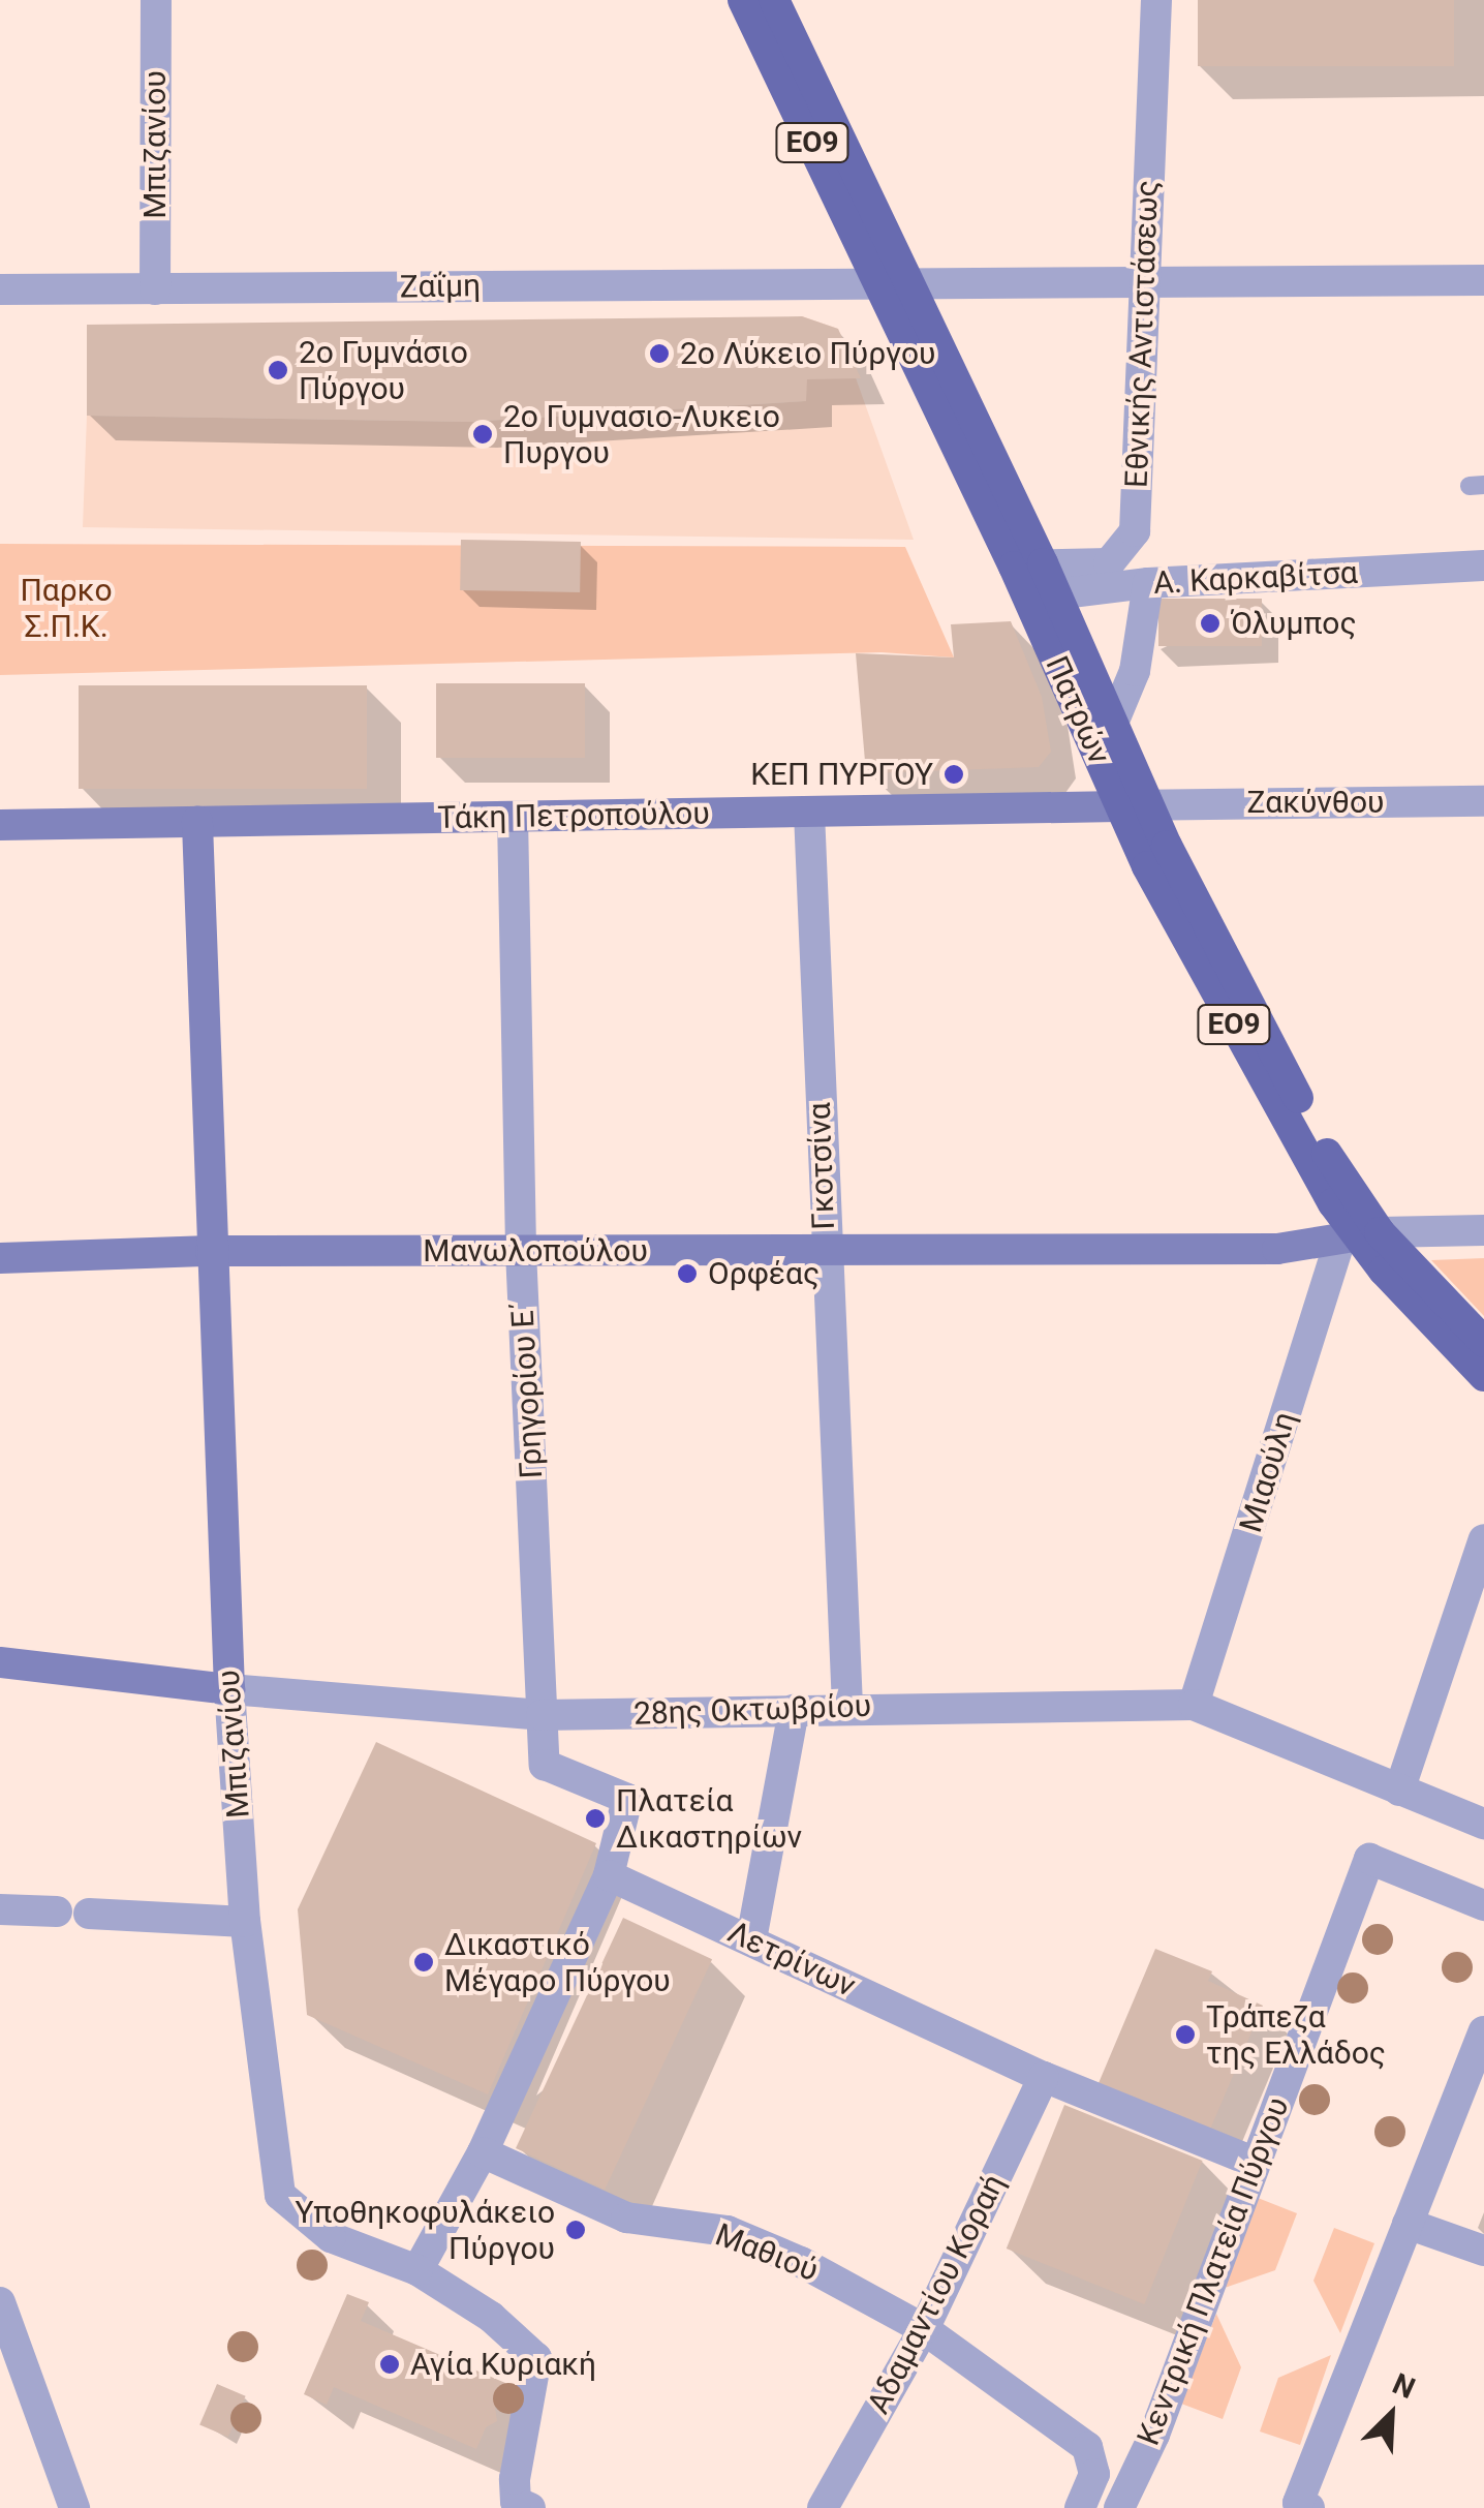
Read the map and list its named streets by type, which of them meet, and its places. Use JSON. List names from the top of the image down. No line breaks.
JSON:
{"streets":{"main road":["ΕΟ9","Μπιζανίου","Πατρών","Τάκη Πετροπούλου","Μανωλοπούλου","28ης Οκτωβρίου"],"street":["Ζαΐμη","Εθνικής Αντιστάσεως","Α. Καρκαβίτσα","Ζακύνθου","Γκοτσίνα","Γρηγορίου Ε΄","Μιαούλη","Λετρίνων","Μαθιού","Κεντρική Πλατεία Πύργου","Αδαμαντίου Κοραή"]},"crossings":[["Μπιζανίου","Ζαΐμη"],["Μπιζανίου","Τάκη Πετροπούλου"],["Μπιζανίου","Μανωλοπούλου"],["Μπιζανίου","28ης Οκτωβρίου"],["Ζαΐμη","Εθνικής Αντιστάσεως"],["Ζαΐμη","Πατρών"],["Εθνικής Αντιστάσεως","Α. Καρκαβίτσα"],["Εθνικής Αντιστάσεως","Πατρών"],["Α. Καρκαβίτσα","Πατρών"],["Πατρών","Ζακύνθου"],["Πατρών","Τάκη Πετροπούλου"],["Πατρών","Μανωλοπούλου"],["Πατρών","Μιαούλη"],["Ζακύνθου","Τάκη Πετροπούλου"],["Τάκη Πετροπούλου","Γκοτσίνα"],["Τάκη Πετροπούλου","Γρηγορίου Ε΄"],["Γκοτσίνα","Μανωλοπούλου"],["Γκοτσίνα","28ης Οκτωβρίου"],["Μανωλοπούλου","Γρηγορίου Ε΄"],["Μανωλοπούλου","Μιαούλη"],["Γρηγορίου Ε΄","28ης Οκτωβρίου"],["Γρηγορίου Ε΄","Λετρίνων"],["Μιαούλη","28ης Οκτωβρίου"],["Λετρίνων","Κεντρική Πλατεία Πύργου"],["Λετρίνων","Αδαμαντίου Κοραή"],["Μαθιού","Αδαμαντίου Κοραή"]],"parks":["Παρκο Σ.Π.Κ."],"places":["2ο Λύκειο Πύργου","2ο Γυμνάσιο Πύργου","2ο Γυμνασιο-Λυκειο Πυργου","Όλυμπος","ΚΕΠ ΠΥΡΓΟΥ","Ορφέας","Πλατεία Δικαστηρίων","Δικαστικό Μέγαρο Πύργου","Τράπεζα της Ελλάδος","Υποθηκοφυλάκειο Πύργου","Αγία Κυριακή"],"north":"top right"}
